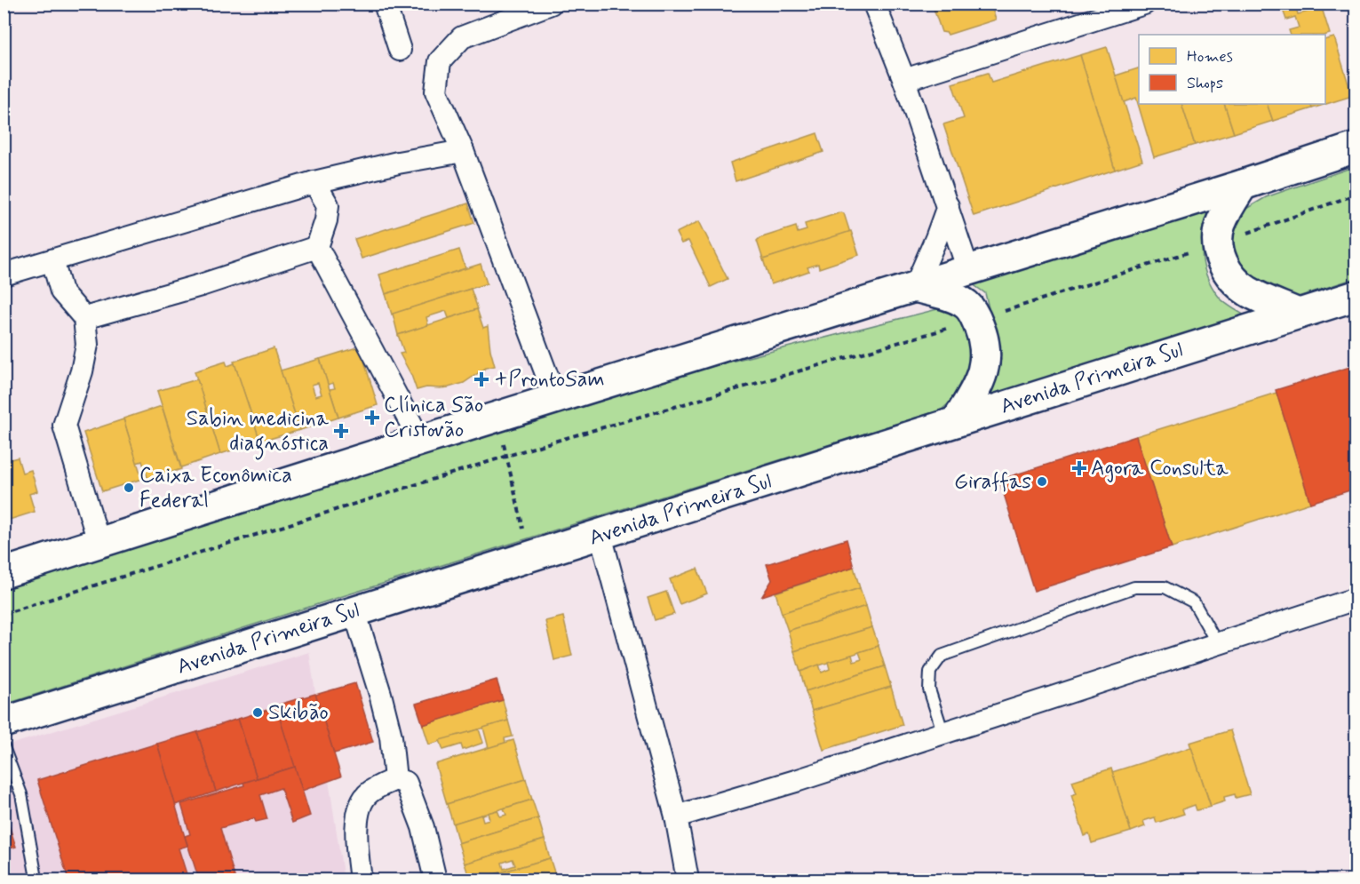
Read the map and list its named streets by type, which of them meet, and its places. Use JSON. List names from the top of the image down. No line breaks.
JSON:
{"streets":{"main road":["Avenida Primeira Sul"]},"places":{"health":["+ProntoSam","Clínica São Cristovão","Sabin medicina diagnóstica","Agora Consulta"],"other":["Giraffas","Caixa Econômica Federal","Skibão"]},"legend":["Homes","Shops"]}
